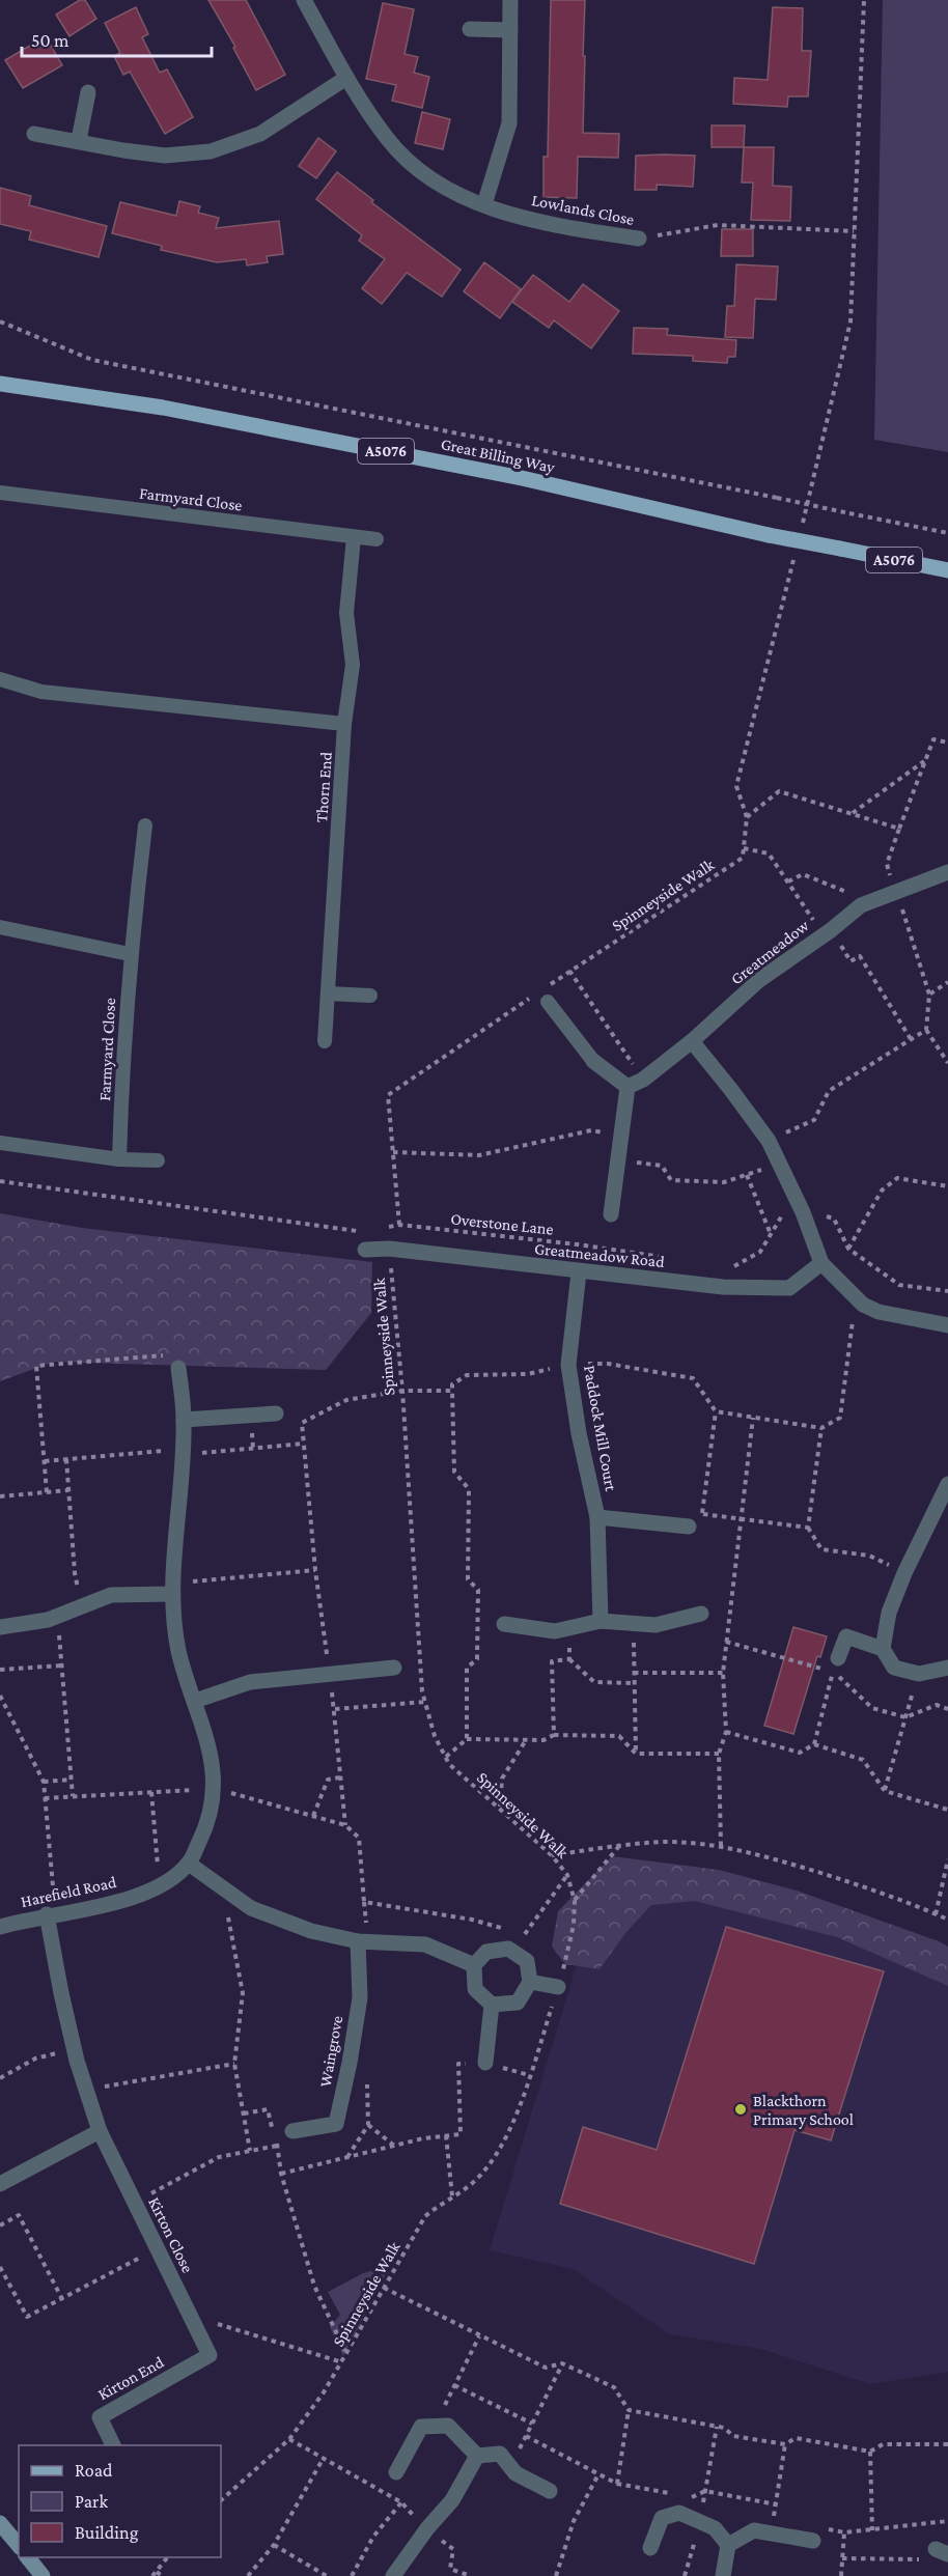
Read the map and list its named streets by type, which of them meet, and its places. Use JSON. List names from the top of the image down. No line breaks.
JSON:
{"streets":{"main road":["A5076","Great Billing Way"],"street":["Lowlands Close","Greatmeadow","Greatmeadow Road","Paddock Mill Court","Harefield Road","Waingrove","Kirton Close","Kirton End"],"lane":["Farmyard Close","Thorn End"],"path":["Spinneyside Walk","Overstone Lane"]},"crossings":[["Farmyard Close","Thorn End"],["Spinneyside Walk","Overstone Lane"],["Spinneyside Walk","Greatmeadow Road"],["Greatmeadow Road","Paddock Mill Court"],["Harefield Road","Kirton Close"],["Kirton Close","Kirton End"]],"places":["Blackthorn Primary School"],"legend":["Road","Park","Building"],"scale_bar":"50 m"}
